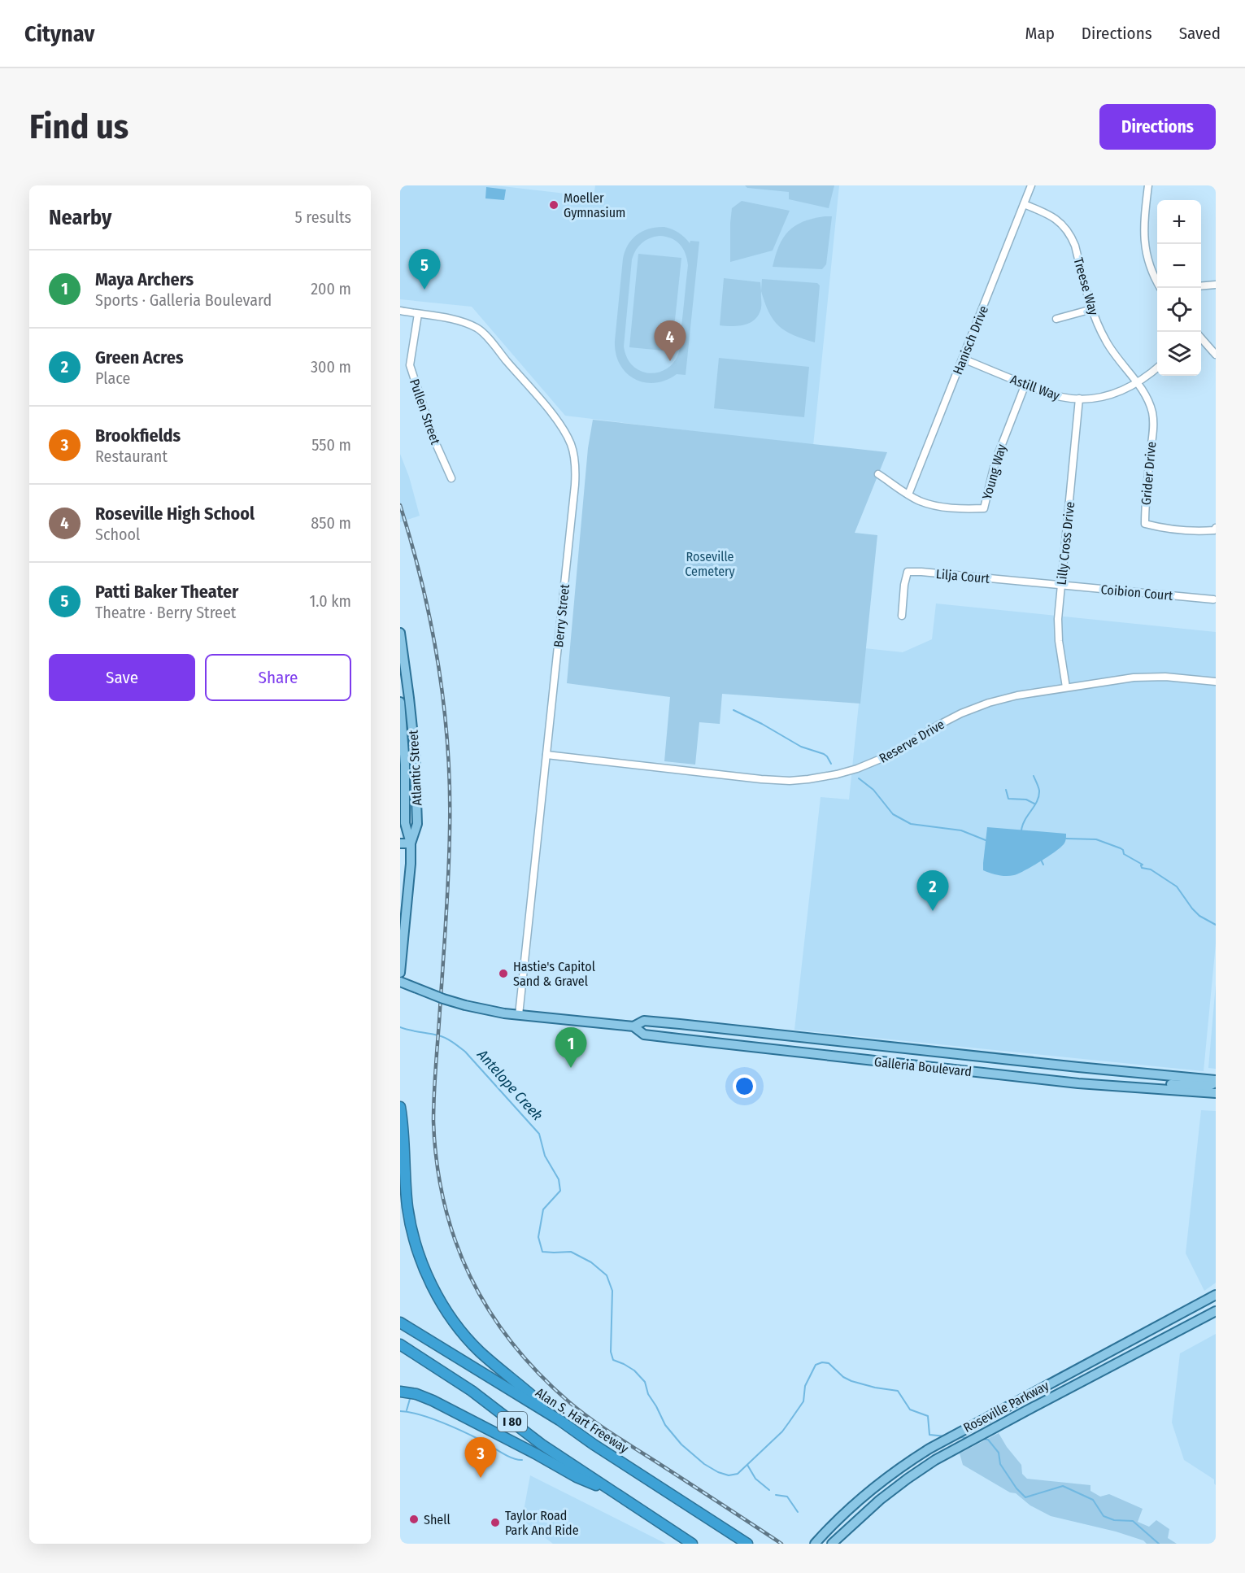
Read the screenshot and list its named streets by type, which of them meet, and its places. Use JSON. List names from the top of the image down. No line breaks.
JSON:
{"streets":{"highway":["Alan S. Hart Freeway","I 80"],"main road":["Atlantic Street","Galleria Boulevard","Roseville Parkway"],"street":["Treese Way","Hanisch Drive","Astill Way","Pullen Street","Young Way","Grider Drive","Lilly Cross Drive","Lilja Court","Coibion Court","Berry Street","Reserve Drive"]},"crossings":[["Treese Way","Hanisch Drive"],["Treese Way","Astill Way"],["Treese Way","Grider Drive"],["Hanisch Drive","Astill Way"],["Hanisch Drive","Young Way"],["Astill Way","Young Way"],["Astill Way","Grider Drive"],["Astill Way","Lilly Cross Drive"],["Pullen Street","Berry Street"],["Lilly Cross Drive","Lilja Court"],["Lilly Cross Drive","Coibion Court"],["Lilly Cross Drive","Reserve Drive"],["Lilja Court","Coibion Court"],["Berry Street","Reserve Drive"],["Berry Street","Galleria Boulevard"]],"water":["Antelope Creek"],"parks":["Roseville Cemetery"],"places":["Moeller Gymnasium","Hastie's Capitol Sand & Gravel","Shell","Taylor Road Park And Ride"],"page":{"header":"Citynav","nav":["Map","Directions","Saved"],"buttons":["Directions",["Save","Share"]],"title":"Find us","heading":["Nearby","5 results"],"map_buttons":["+","−"],"list":[{"mark":"1","name":"Maya Archers","note":"Sports · Galleria Boulevard","value":"200 m"},{"mark":"2","name":"Green Acres","note":"Place","value":"300 m"},{"mark":"3","name":"Brookfields","note":"Restaurant","value":"550 m"},{"mark":"4","name":"Roseville High School","note":"School","value":"850 m"},{"mark":"5","name":"Patti Baker Theater","note":"Theatre · Berry Street","value":"1.0 km"}],"pins":["5","4","2","1","3"]}}
